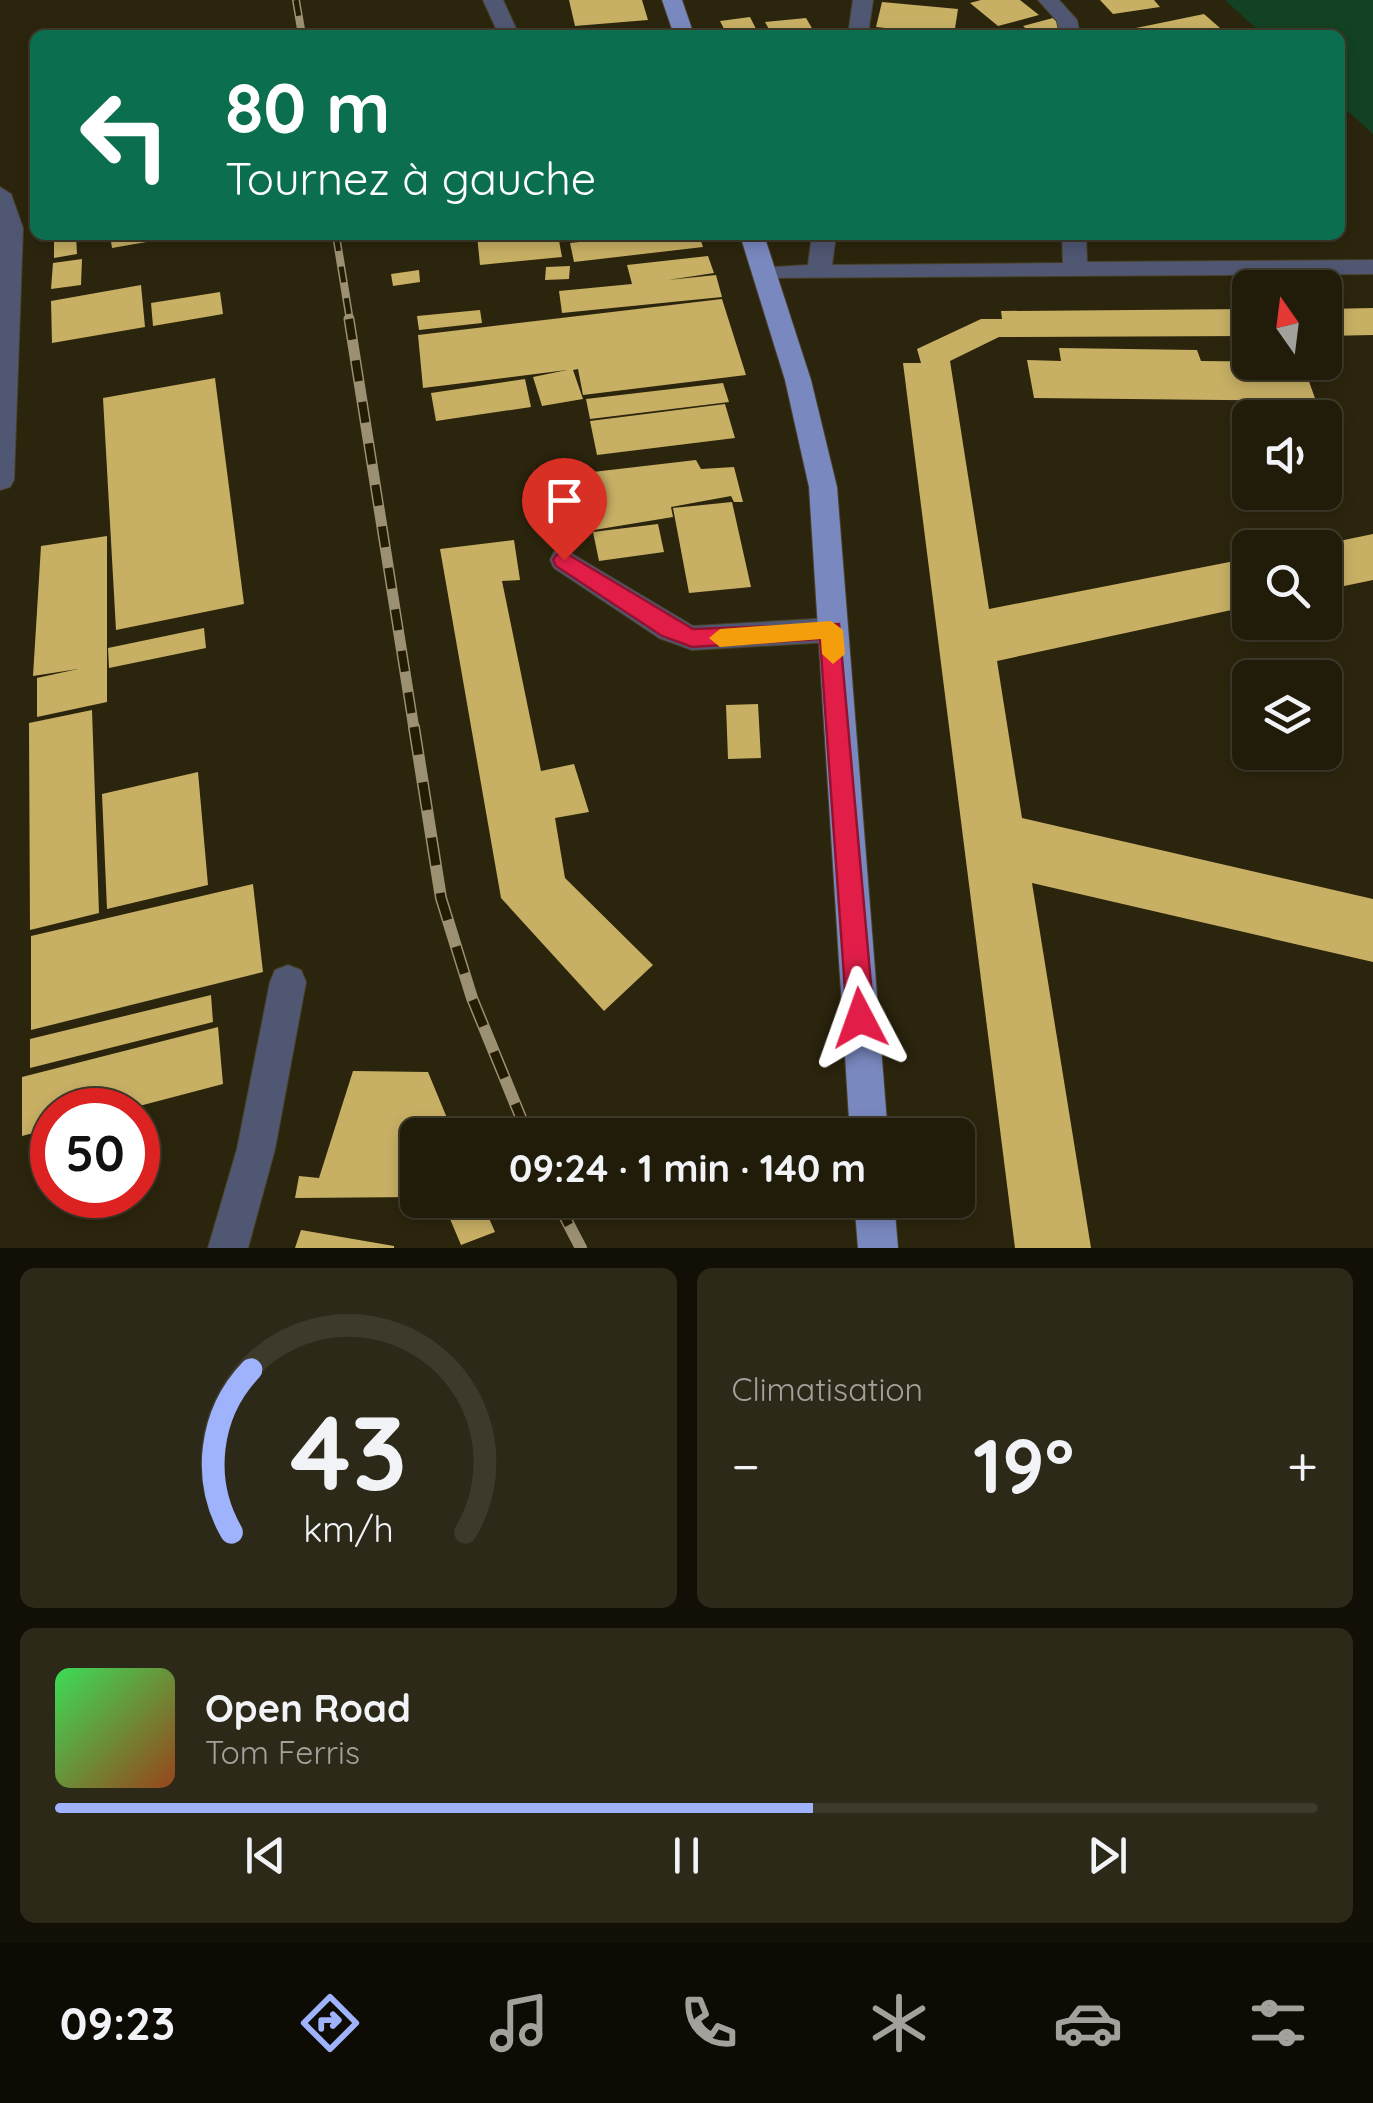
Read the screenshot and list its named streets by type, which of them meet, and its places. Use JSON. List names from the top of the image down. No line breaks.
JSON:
{"north":"top","page":{"turn":["80 m","Tournez à gauche"],"limit":"50","trip":"09:24 · 1 min · 140 m","tile":"Climatisation","heat":["−","19°","+"],"song":["Open Road","Tom Ferris"],"tabs":"09:23","gauge":["43","km/h"]}}
